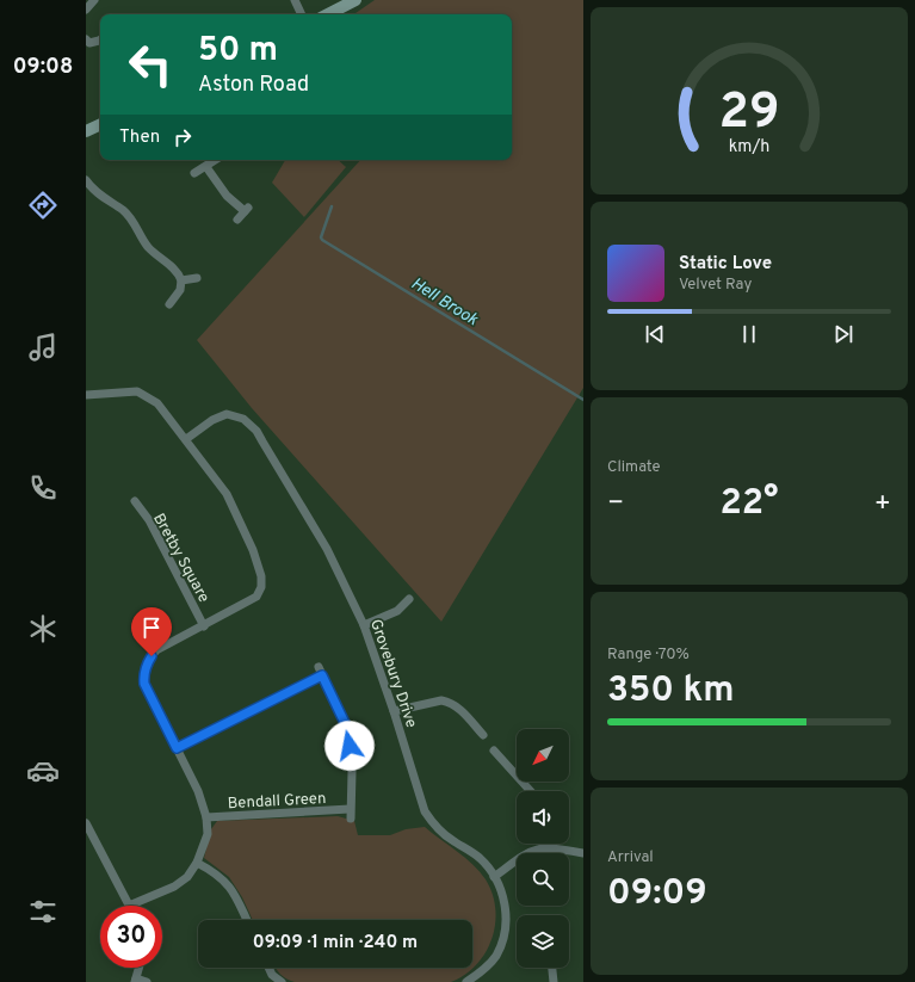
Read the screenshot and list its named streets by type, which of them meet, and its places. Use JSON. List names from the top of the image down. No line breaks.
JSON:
{"streets":{"street":["Bretby Square","Grovebury Drive","Bendall Green"]},"water":["Hell Brook"],"north":"bottom left","page":{"tabs":"09:08","turn":["50 m","Aston Road"],"then":"Then","song":["Static Love","Velvet Ray"],"tile":["Climate",["Range · 70%","350 km"],["Arrival","09:09"]],"heat":["−","22°","+"],"limit":"30","trip":"09:09 · 1 min · 240 m","gauge":["29","km/h"]}}
